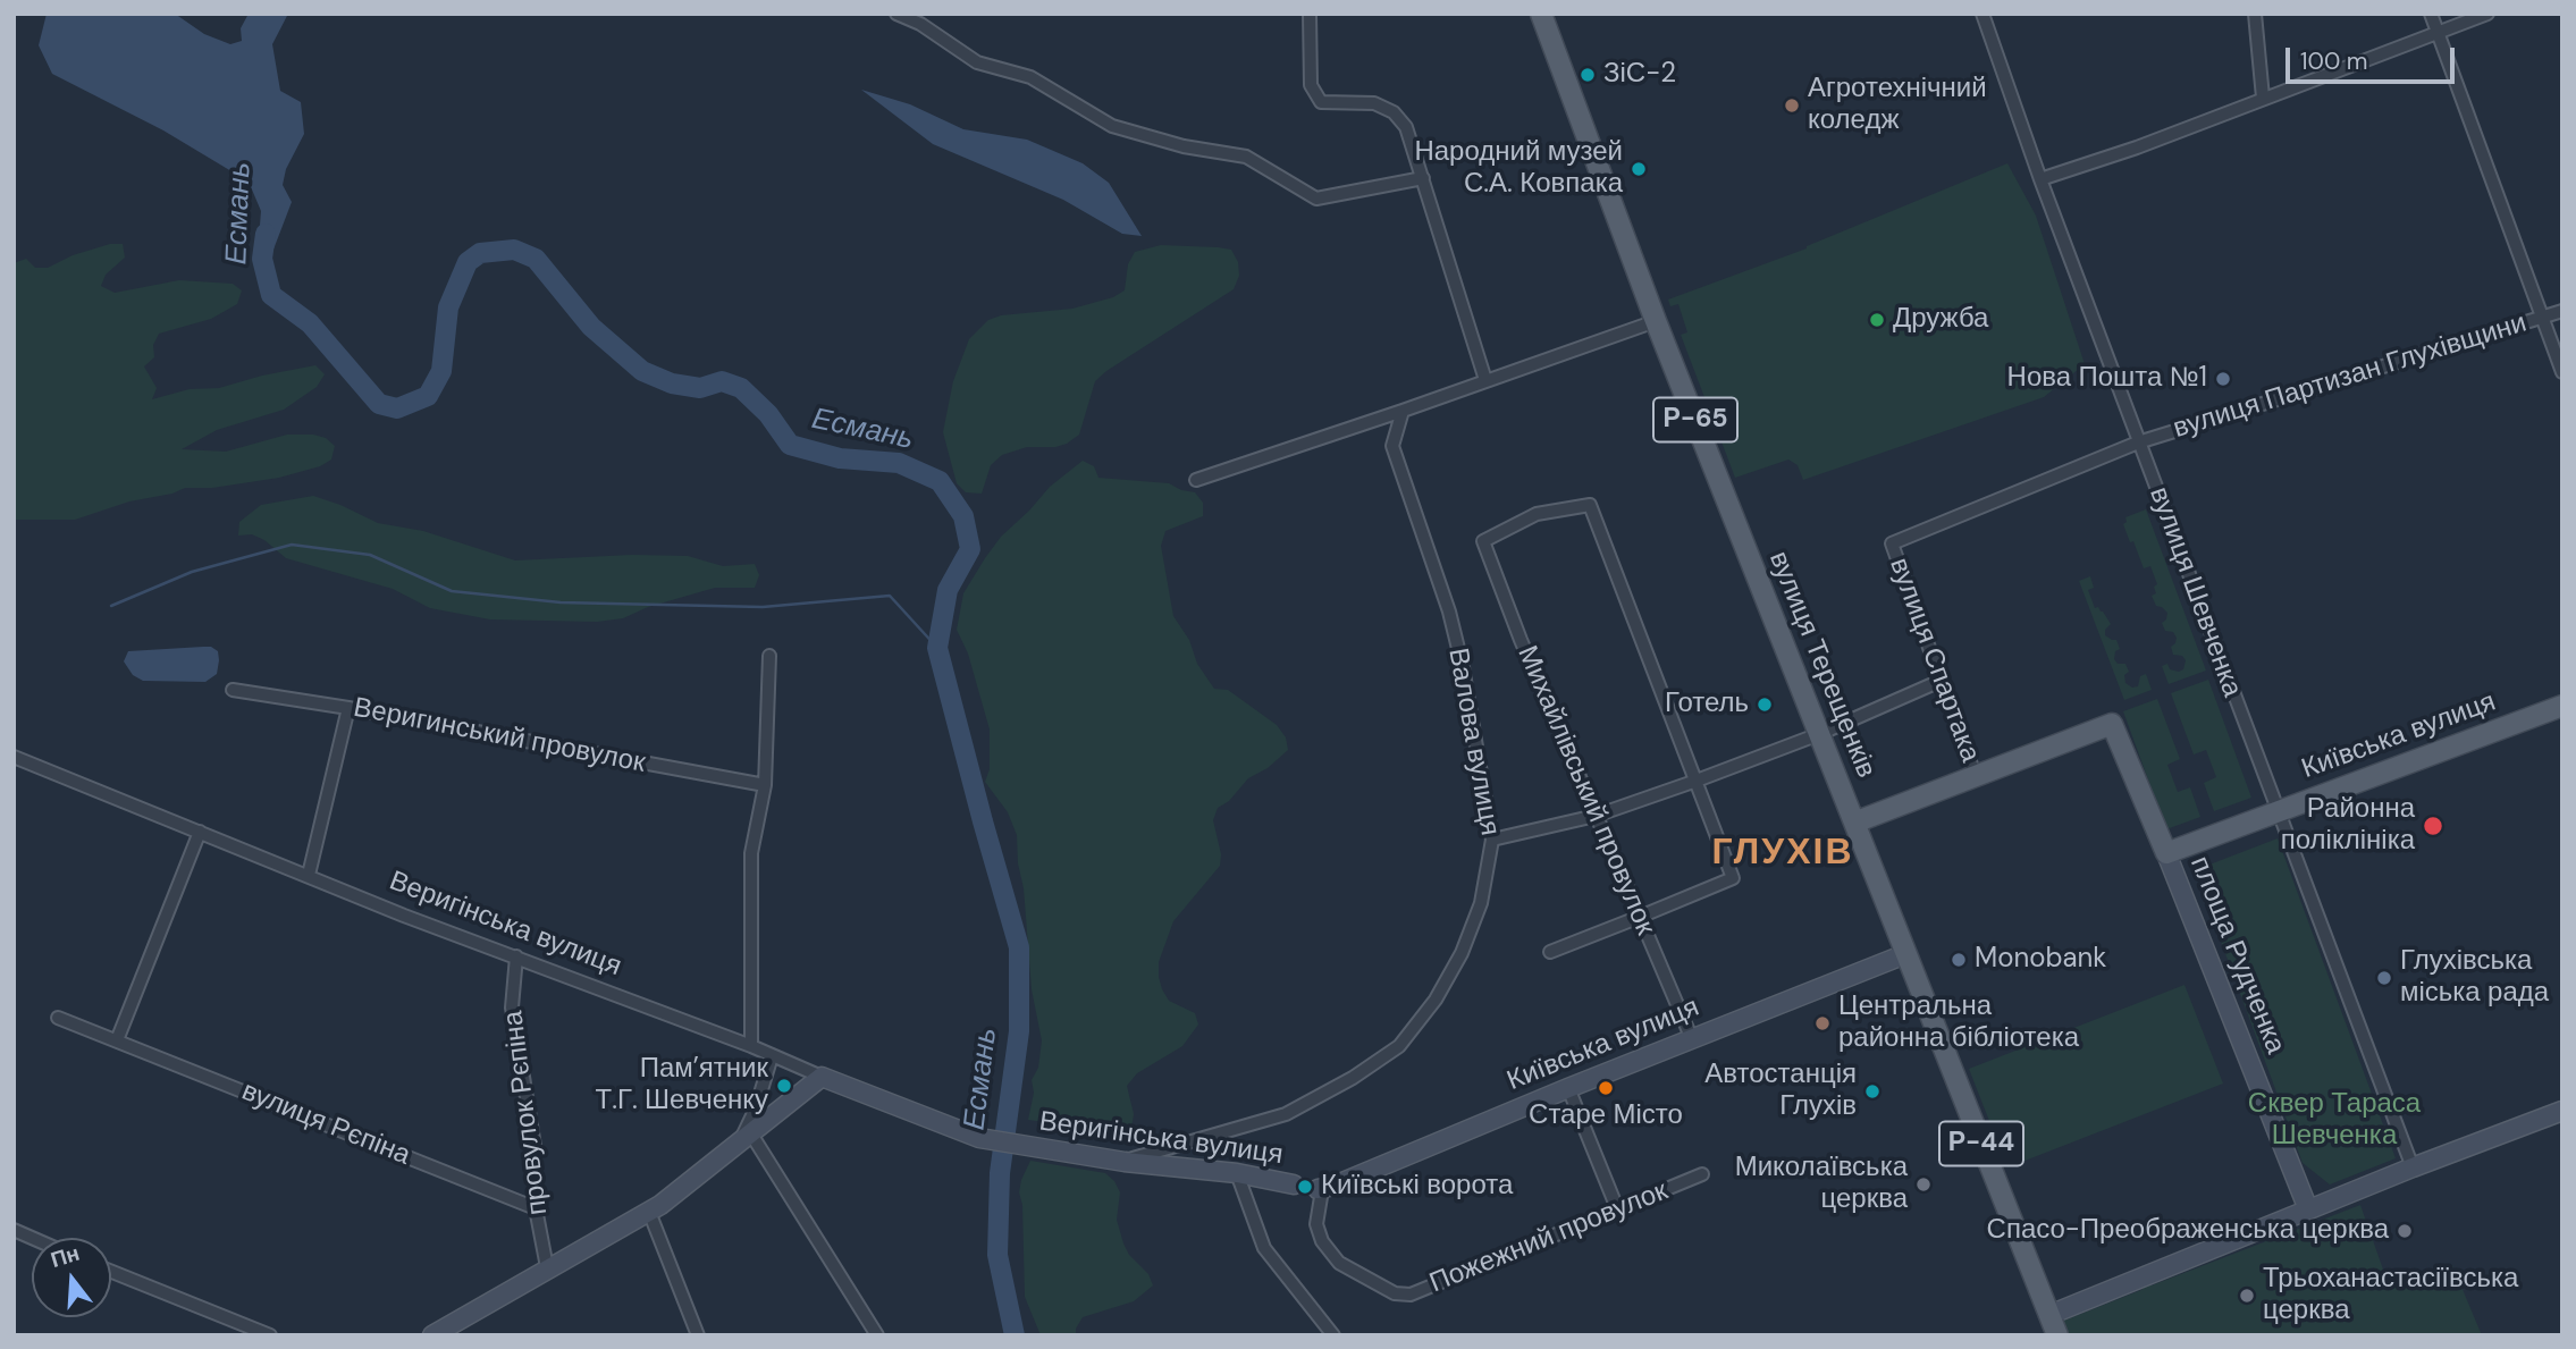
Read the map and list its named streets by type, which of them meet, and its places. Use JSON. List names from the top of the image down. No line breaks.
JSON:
{"streets":{"main road":["Р-65","вулиця Терещенків","Київська вулиця","площа Рудченка","Р-44"],"street":["вулиця Партизан Глухівщини","вулиця Шевченка","вулиця Спартака","Веригинський провулок","Валова вулиця","Михайлівський провулок","Веригінська вулиця","провулок Рєпіна","вулиця Рєпіна","Пожежний провулок"]},"crossings":[["вулиця Партизан Глухівщини","вулиця Шевченка"],["вулиця Партизан Глухівщини","вулиця Спартака"],["вулиця Шевченка","Київська вулиця"],["вулиця Спартака","площа Рудченка"],["вулиця Терещенків","Київська вулиця"],["Київська вулиця","Михайлівський провулок"],["Київська вулиця","площа Рудченка"],["Київська вулиця","Пожежний провулок"],["Валова вулиця","Веригінська вулиця"],["Веригінська вулиця","провулок Рєпіна"],["провулок Рєпіна","вулиця Рєпіна"]],"districts":["ГЛУХІВ"],"water":["Есмань"],"parks":["Сквер Тараса Шевченка"],"places":["ЗіС-2","Агротехнічний коледж","Народний музей С.А. Ковпака","Дружба","Нова Пошта №1","Готель","Районна поліклініка","Monobank","Глухівська міська рада","Центральна районна бібліотека","Пам’ятник Т.Г. Шевченку","Старе Місто","Автостанція Глухів","Миколаївська церква","Київські ворота","Спасо-Преображенська церква","Трьоханастасіївська церква"],"scale_bar":"100 m","north":"top"}
